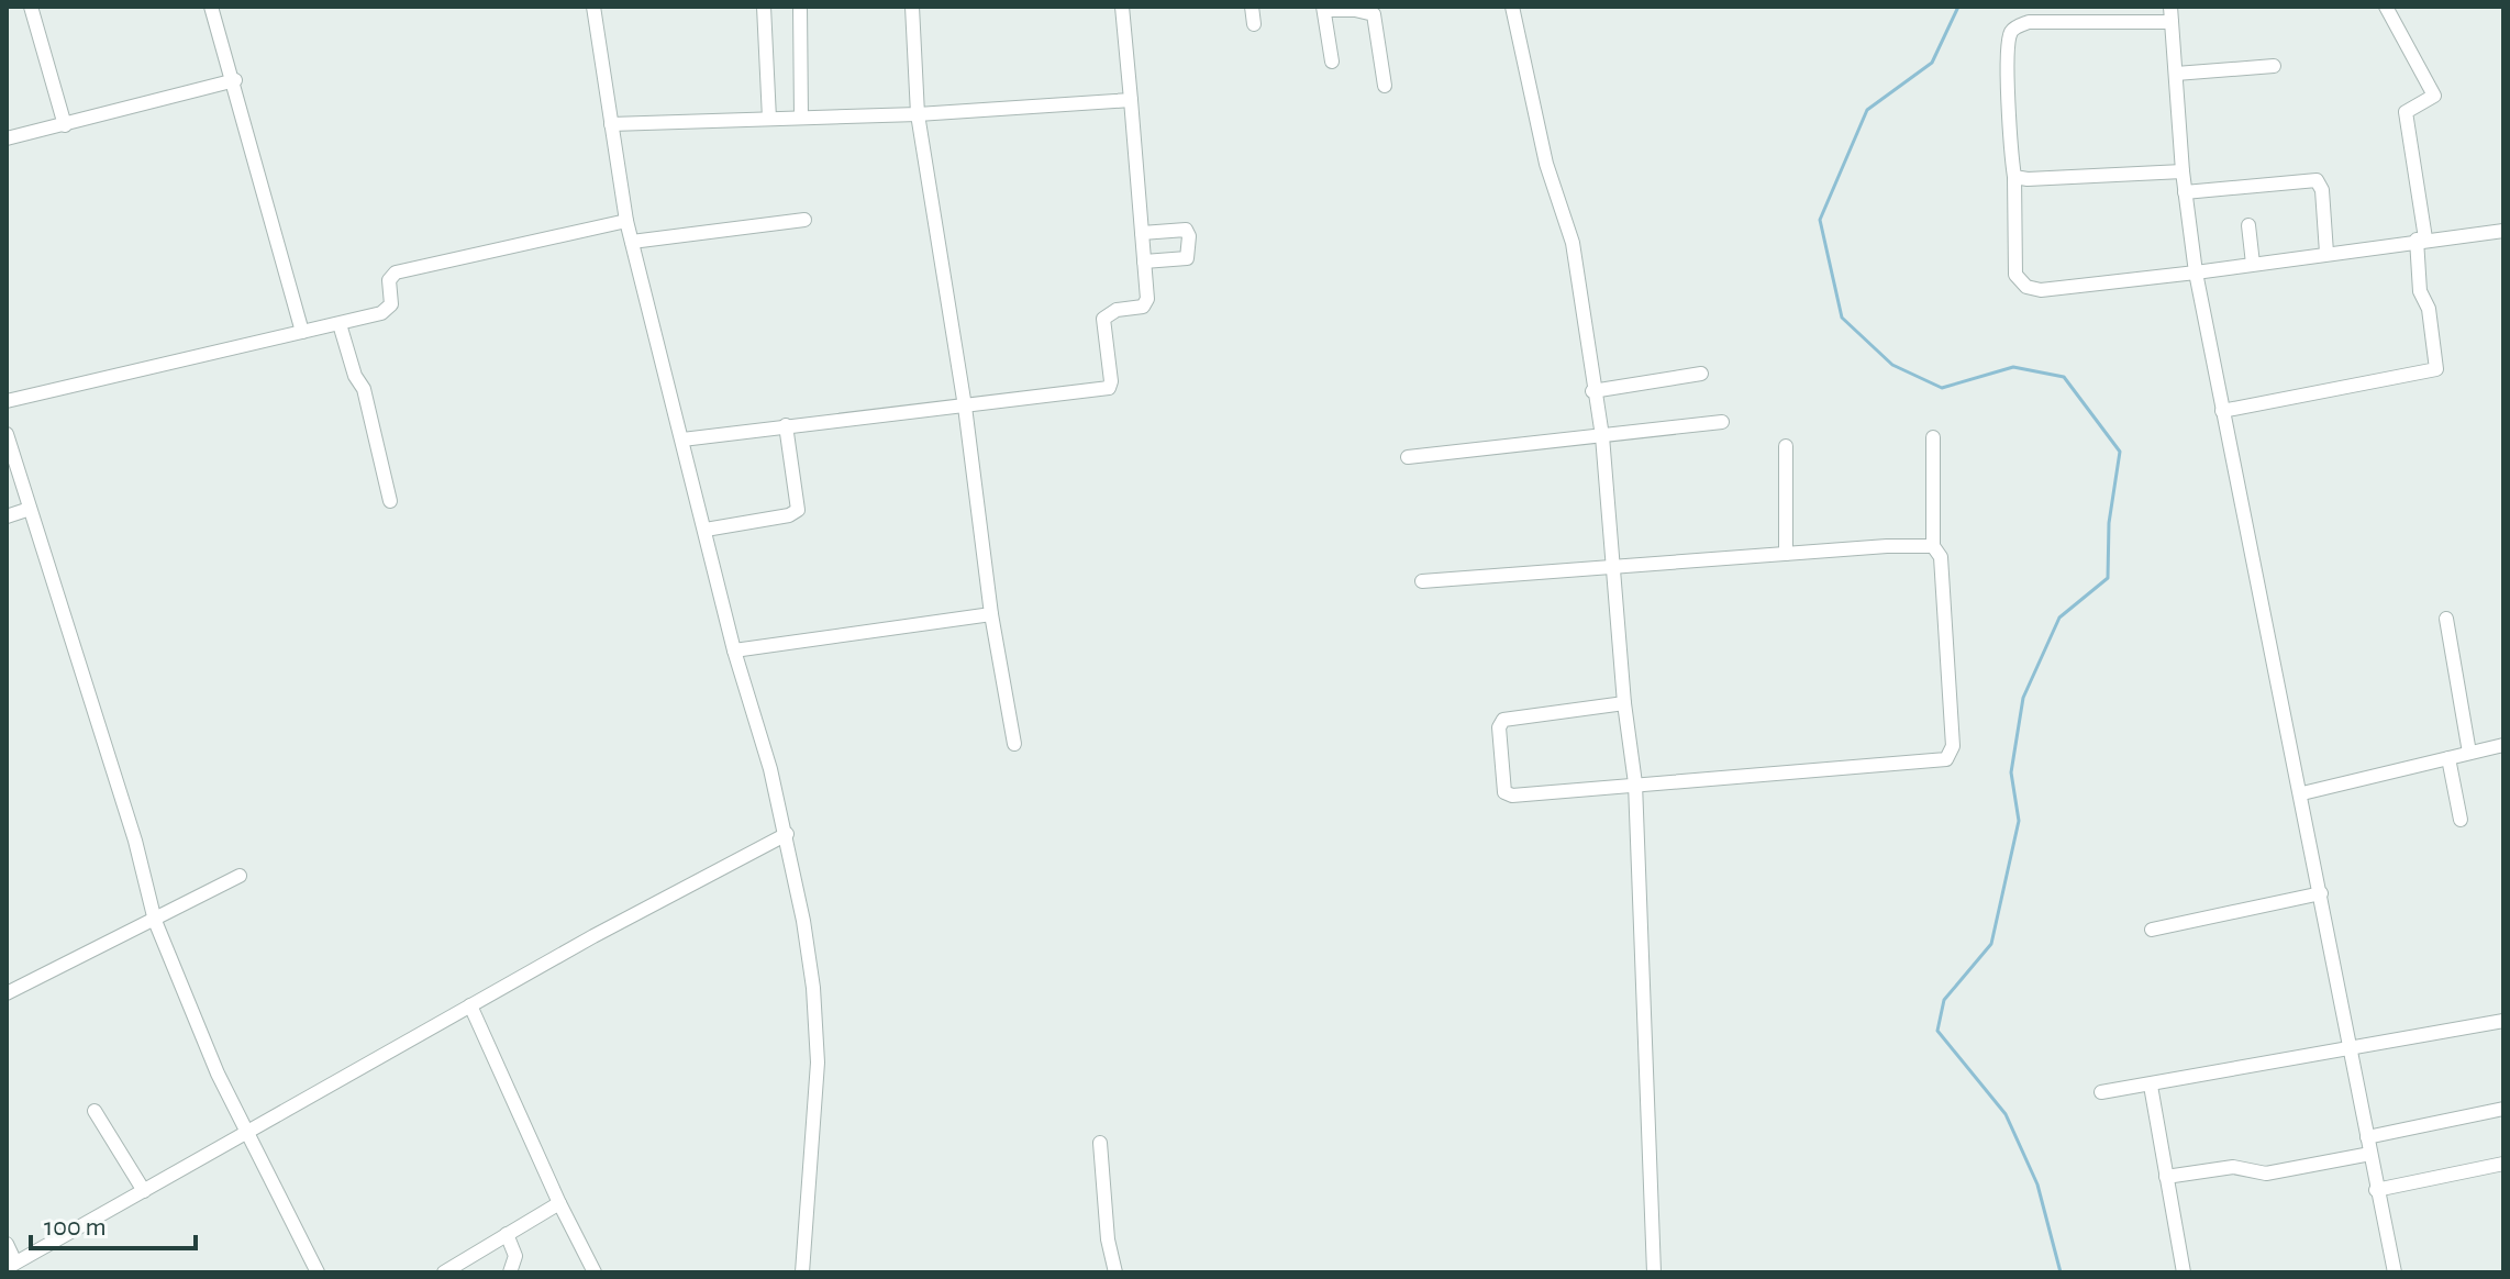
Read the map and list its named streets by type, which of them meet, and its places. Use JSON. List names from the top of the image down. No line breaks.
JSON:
{"scale_bar":"100 m"}
